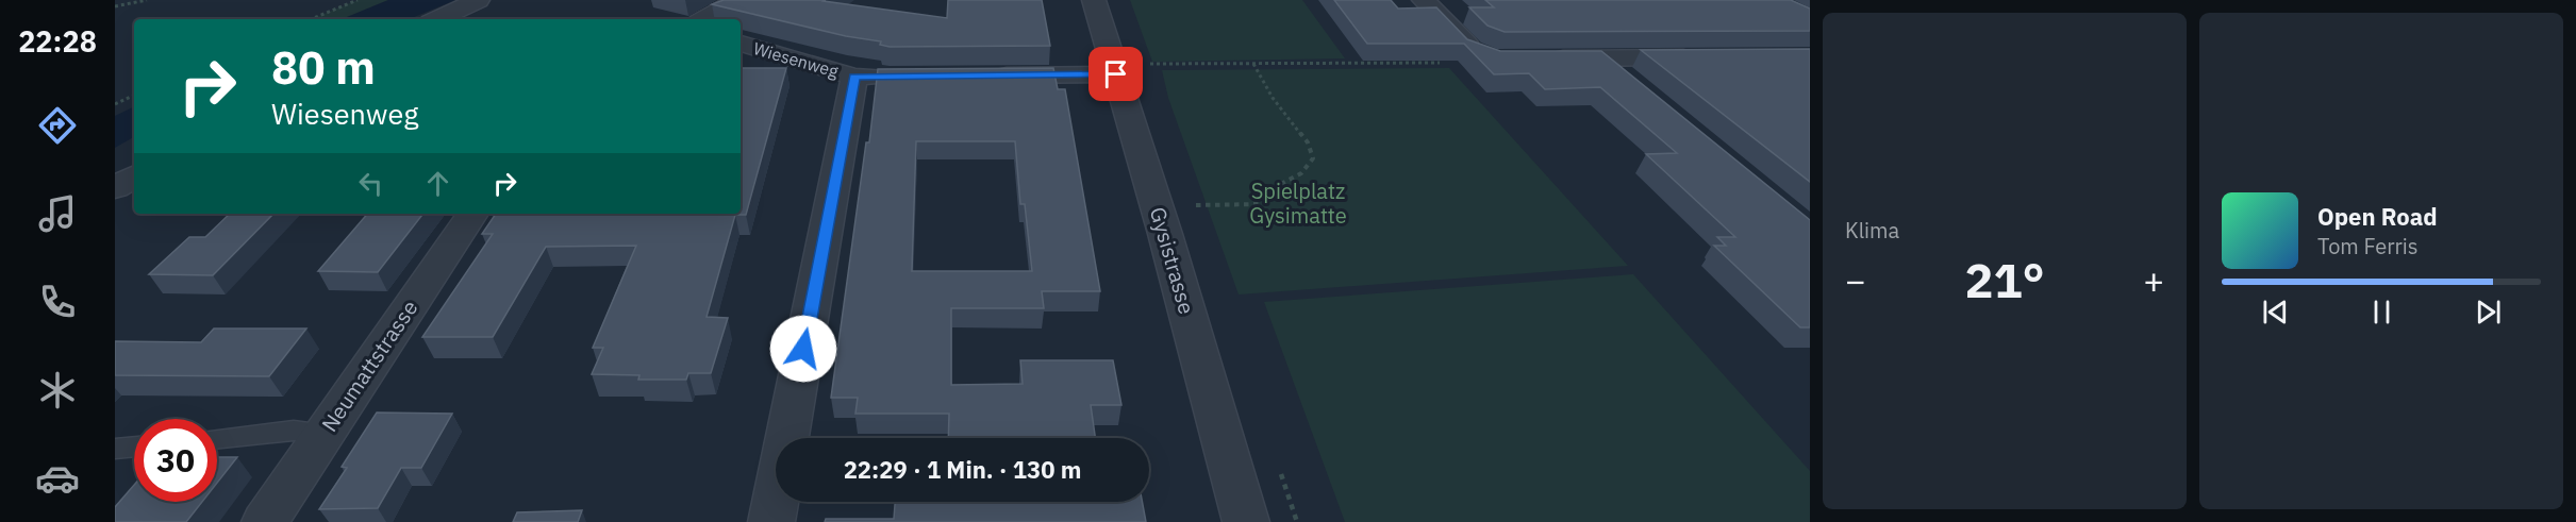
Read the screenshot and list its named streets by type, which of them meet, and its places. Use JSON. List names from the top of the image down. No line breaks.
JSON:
{"streets":{"street":["Wiesenweg","Gysistrasse","Neumattstrasse"]},"parks":["Spielplatz Gysimatte"],"page":{"tabs":"22:28","tile":"Klima","turn":["80 m","Wiesenweg"],"song":["Open Road","Tom Ferris"],"heat":["−","21°","+"],"limit":"30","trip":"22:29 · 1 Min. · 130 m"}}
